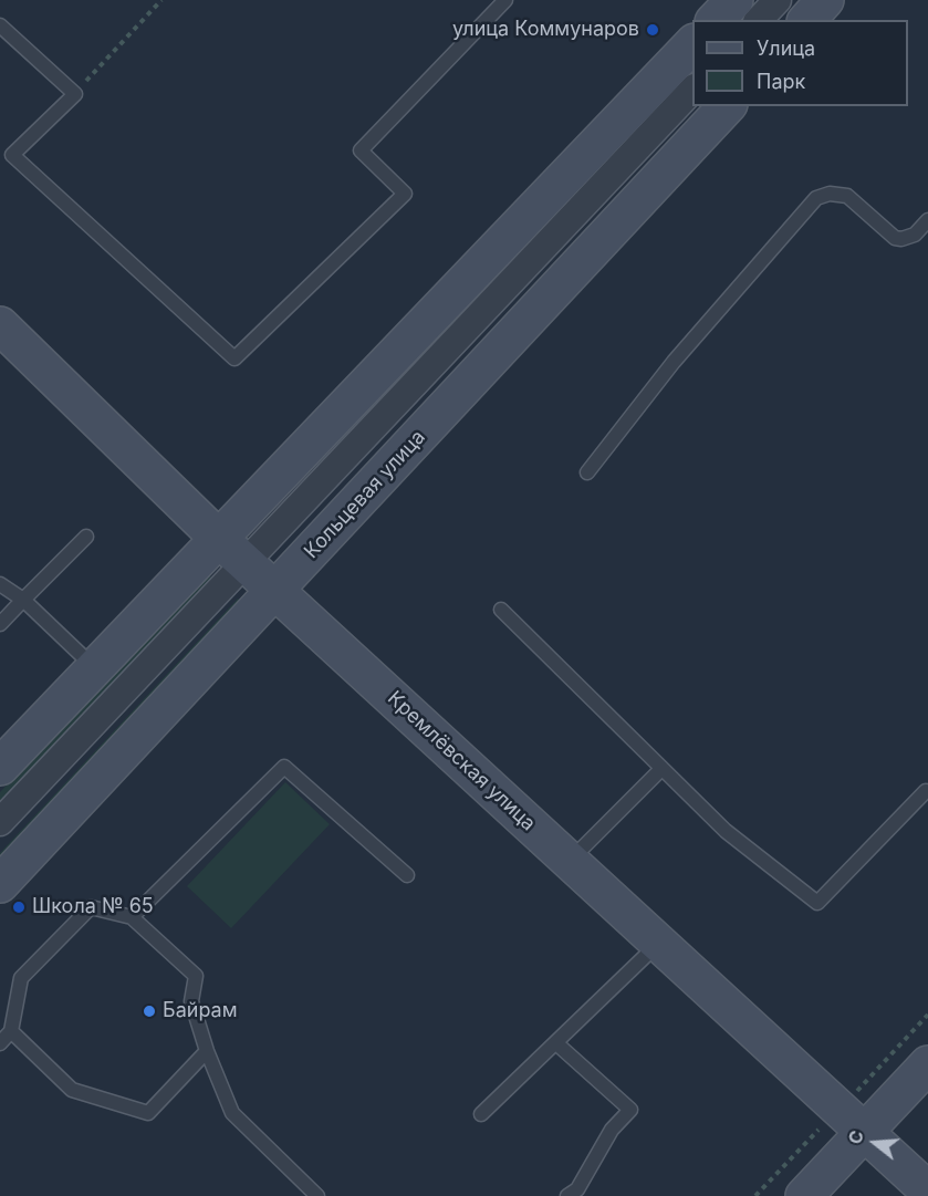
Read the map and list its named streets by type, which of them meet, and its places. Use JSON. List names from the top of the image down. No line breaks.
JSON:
{"streets":{"main road":["Кольцевая улица","Кремлёвская улица"]},"crossings":[["Кольцевая улица","Кремлёвская улица"]],"places":["улица Коммунаров","Школа № 65","Байрам"],"legend":["Улица","Парк"],"north":"left"}
